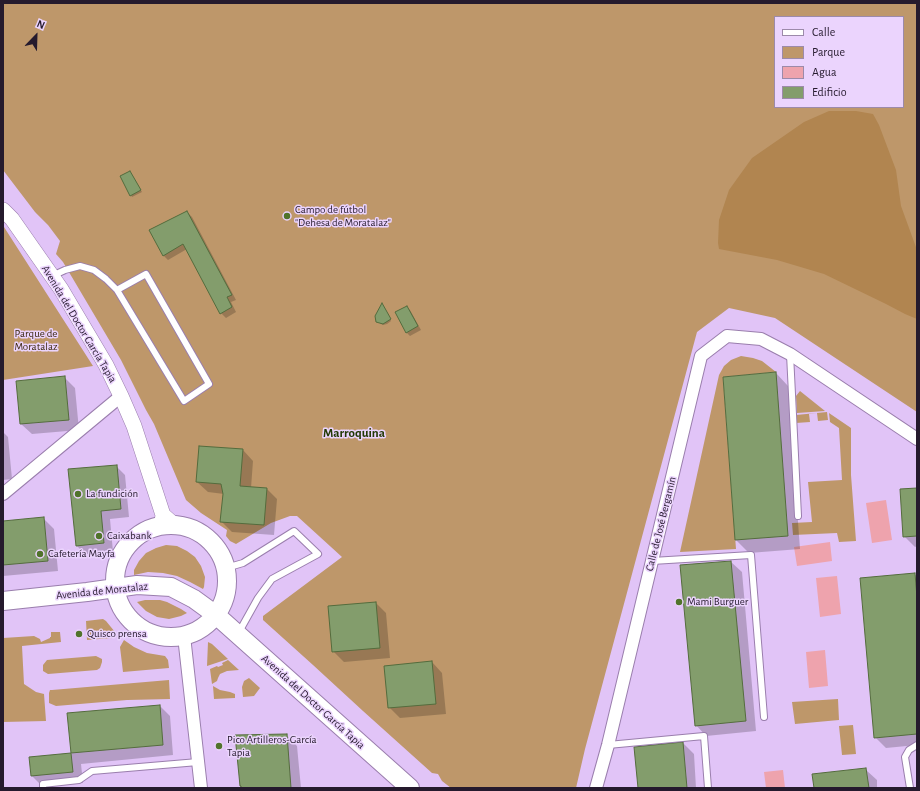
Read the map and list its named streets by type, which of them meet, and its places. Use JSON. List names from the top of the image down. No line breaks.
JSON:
{"streets":{"main road":["Avenida del Doctor García Tapia","Avenida de Moratalaz"],"street":["Calle de José Bergamín"]},"crossings":[["Avenida del Doctor García Tapia","Avenida de Moratalaz"]],"districts":["Marroquina"],"parks":["Parque de Moratalaz"],"places":["Campo de fútbol \"Dehesa de Moratalaz\"","La fundición","Caixabank","Cafetería Mayfa","Mami Burguer","Quisco prensa","Pico Artilleros-García Tapia"],"legend":["Calle","Parque","Agua","Edificio"],"north":"top right"}
